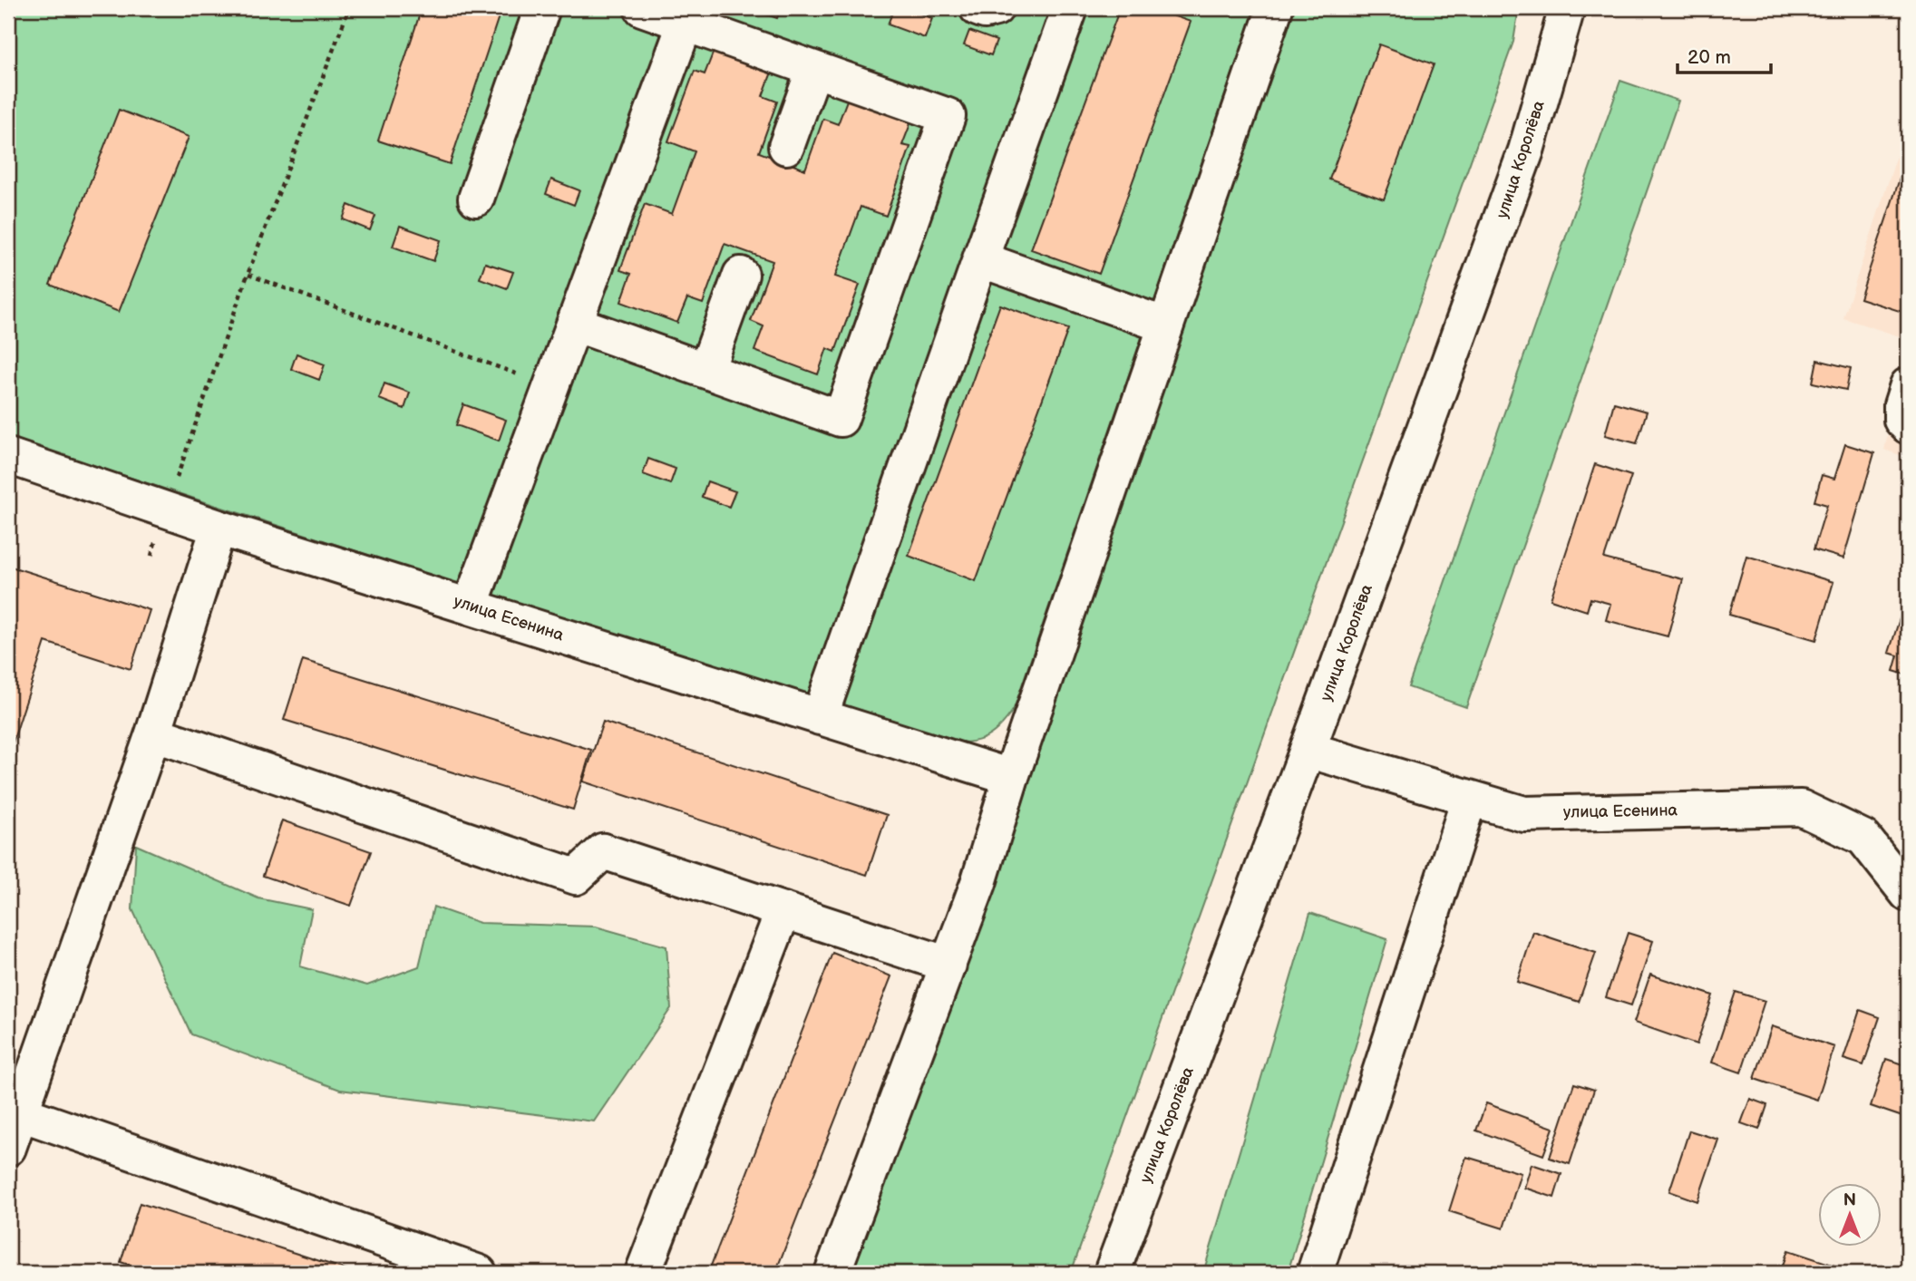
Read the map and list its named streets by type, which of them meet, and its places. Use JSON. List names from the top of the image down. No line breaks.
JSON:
{"streets":{"street":["улица Королёва","улица Есенина"]},"crossings":[["улица Королёва","улица Есенина"]],"scale_bar":"20 m","north":"top"}
